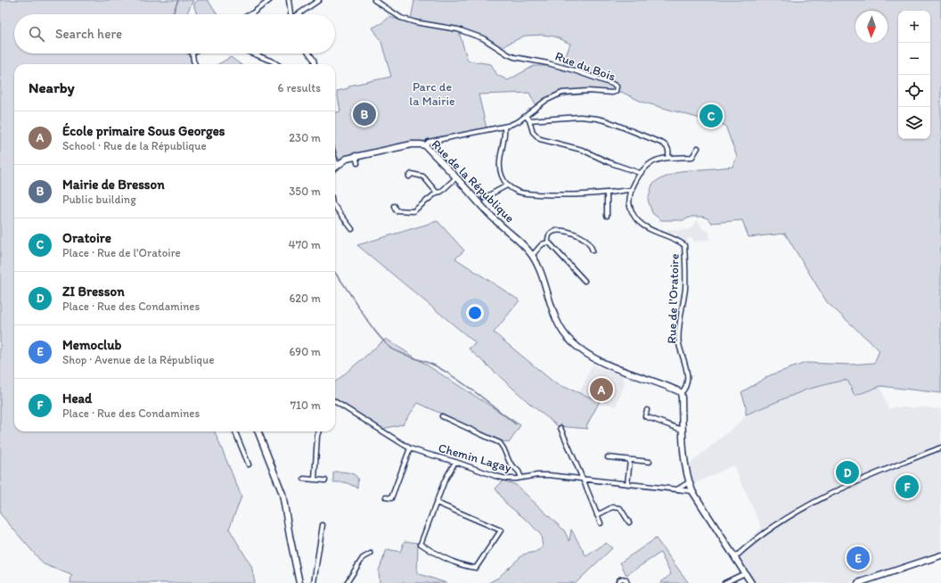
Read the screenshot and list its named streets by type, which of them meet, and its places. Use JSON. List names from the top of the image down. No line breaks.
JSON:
{"streets":{"street":["Rue du Bois","Rue de la République","Rue de l'Oratoire","Chemin Lagay"]},"crossings":[["Rue du Bois","Rue de la République"],["Rue de la République","Rue de l'Oratoire"]],"parks":["Parc de la Mairie"],"north":"bottom","page":{"map_buttons":["+","−"],"search":"Search here","heading":["Nearby","6 results"],"pins":["B","C","A","D","F","E"],"list":[{"mark":"A","name":"École primaire Sous Georges","note":"School · Rue de la République","value":"230 m"},{"mark":"B","name":"Mairie de Bresson","note":"Public building","value":"350 m"},{"mark":"C","name":"Oratoire","note":"Place · Rue de l'Oratoire","value":"470 m"},{"mark":"D","name":"ZI Bresson","note":"Place · Rue des Condamines","value":"620 m"},{"mark":"E","name":"Memoclub","note":"Shop · Avenue de la République","value":"690 m"},{"mark":"F","name":"Head","note":"Place · Rue des Condamines","value":"710 m"}]}}
